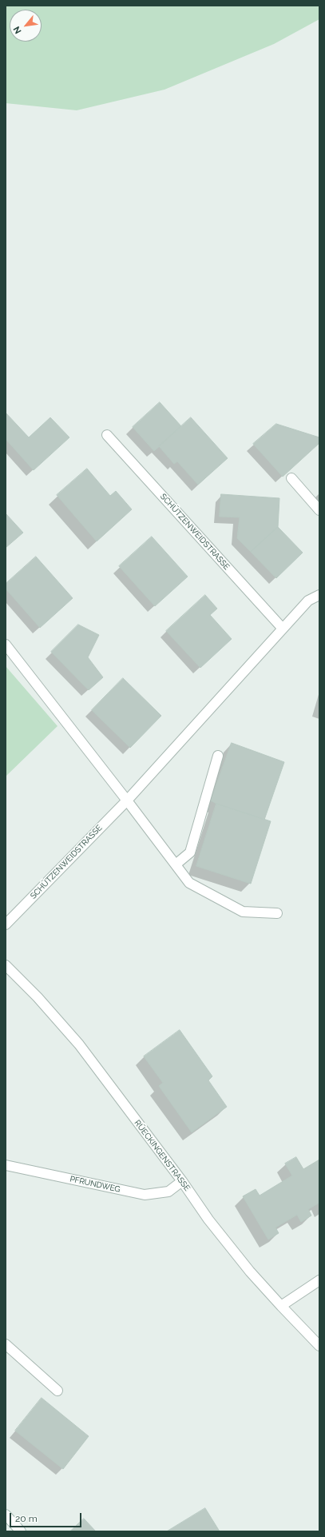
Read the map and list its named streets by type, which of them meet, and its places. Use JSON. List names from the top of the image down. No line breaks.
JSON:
{"streets":{"street":["SCHÜTZENWEIDSTRASSE","RÜECKINGENSTRASSE","PFRUNDWEG"]},"crossings":[["RÜECKINGENSTRASSE","PFRUNDWEG"]],"scale_bar":"20 m","north":"bottom left"}
